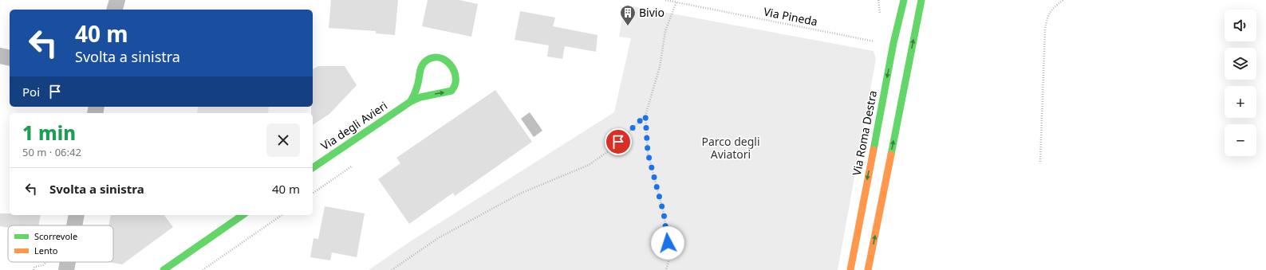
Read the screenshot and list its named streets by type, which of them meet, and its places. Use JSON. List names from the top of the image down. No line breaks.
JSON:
{"streets":{"street":["Via degli Avieri","Via Roma Destra"],"path":["Via Pineda"]},"crossings":[["Via Pineda","Via Roma Destra"]],"parks":["Parco degli Aviatori"],"places":{"building":["Bivio"]},"legend":["Scorrevole","Lento"],"page":{"map_buttons":["+","−"],"turn":["40 m","Svolta a sinistra"],"then":"Poi","heading":["1 min","50 m · 06:42"],"list":[{"name":"Svolta a sinistra","value":"40 m"}]}}
